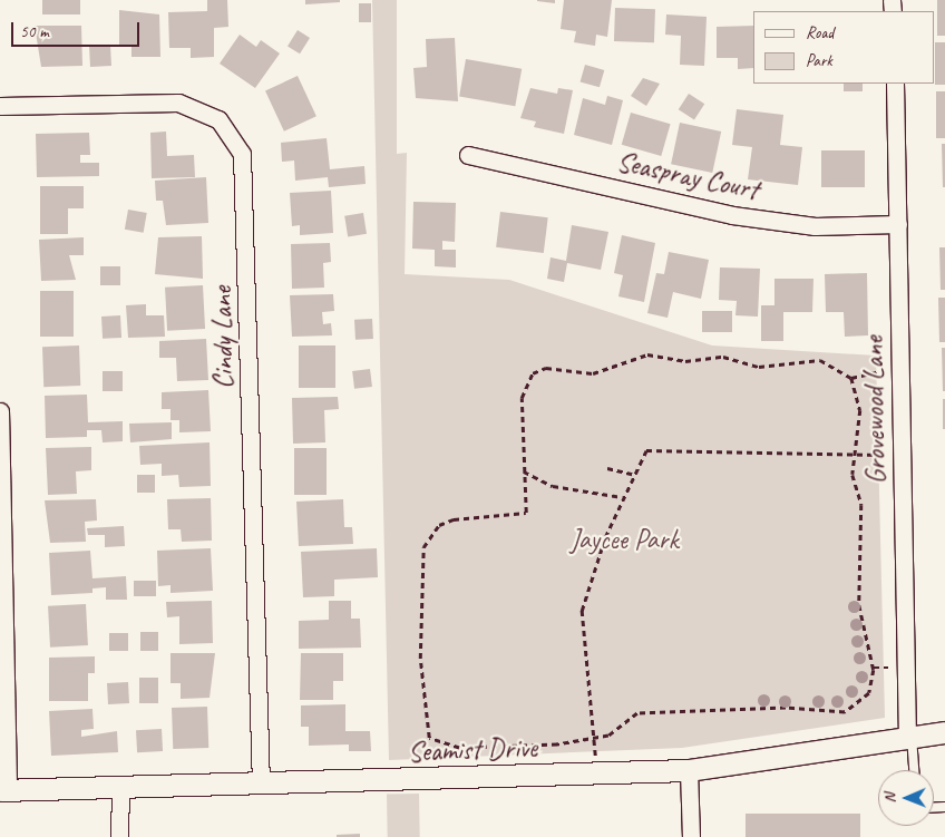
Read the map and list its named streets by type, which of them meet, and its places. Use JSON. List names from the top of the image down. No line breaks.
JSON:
{"streets":{"street":["Seaspray Court","Cindy Lane","Grovewood Lane","Seamist Drive"]},"crossings":[["Seaspray Court","Grovewood Lane"],["Cindy Lane","Seamist Drive"],["Grovewood Lane","Seamist Drive"]],"parks":["Jaycee Park"],"legend":["Road","Park"],"scale_bar":"50 m","north":"left"}
